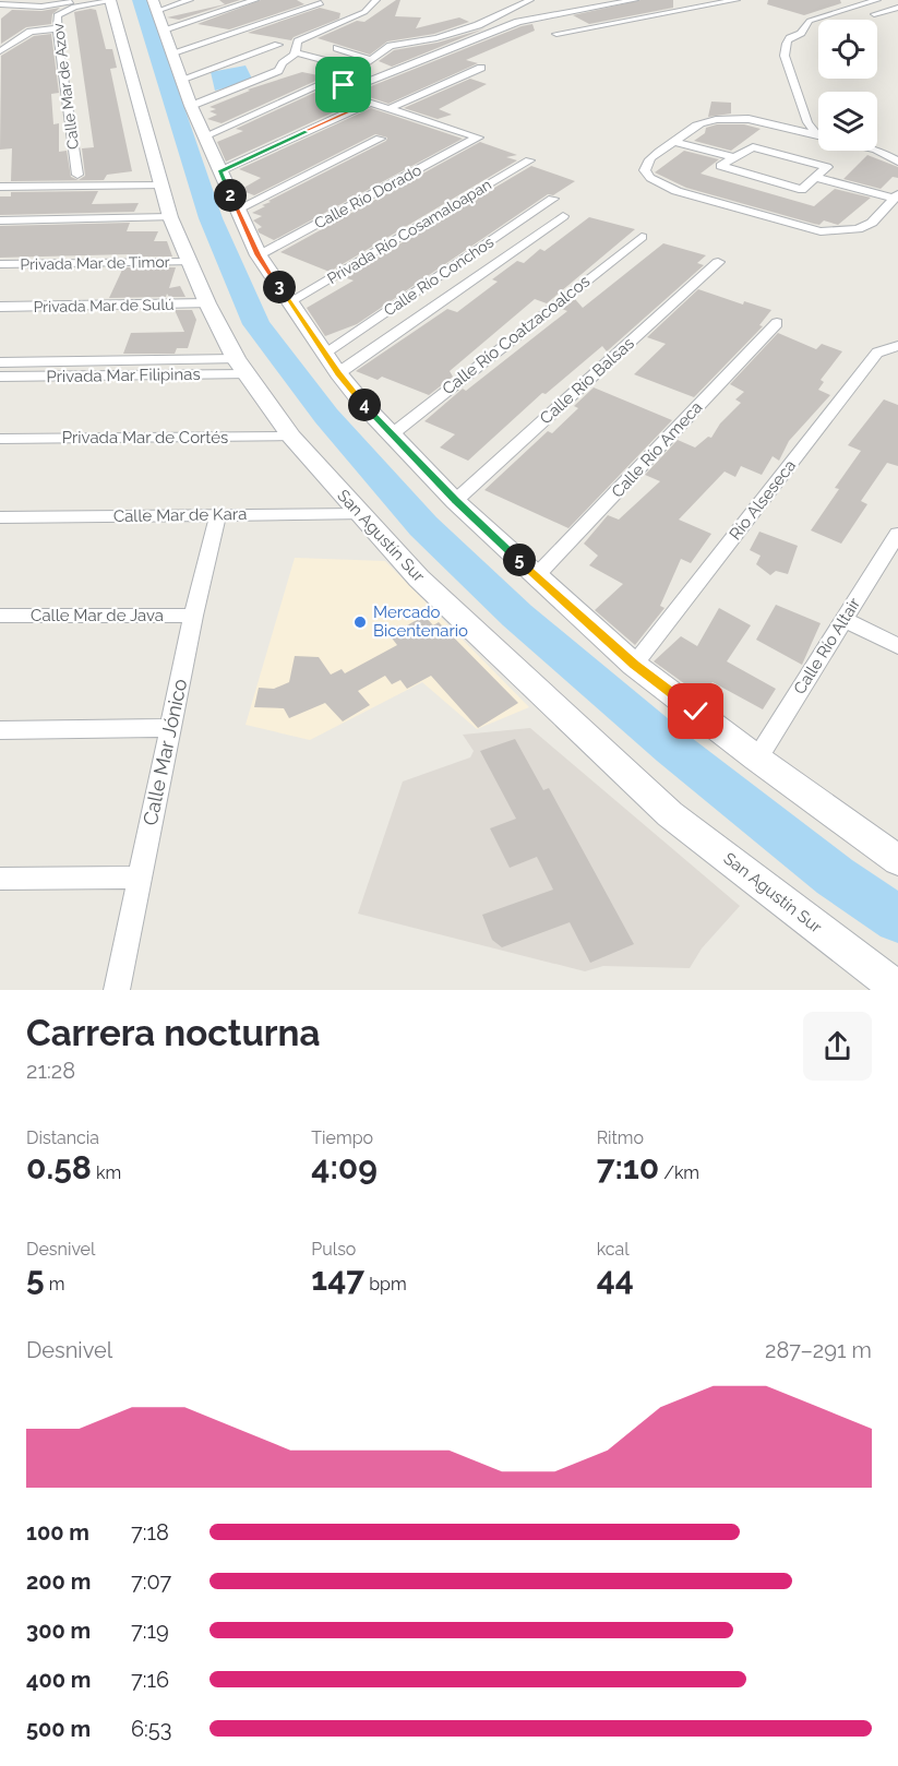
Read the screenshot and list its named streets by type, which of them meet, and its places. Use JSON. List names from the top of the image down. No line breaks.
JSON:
{"streets":{"main road":["San Agustín Sur"],"street":["Calle Mar de Azov","Calle Río Dorado","Privada Río Cosamaloapan","Privada Mar de Timor","Calle Río Conchos","Privada Mar de Sulú","Calle Río Coatzacoalcos","Privada Mar Filipinas","Calle Río Balsas","Privada Mar de Cortés","Calle Río Ameca","Río Alseseca","Calle Mar de Kara","Calle Mar de Java","Calle Río Altair","Calle Mar Jónico"]},"crossings":[["Calle Mar de Azov","San Agustín Sur"],["Privada Mar de Timor","San Agustín Sur"],["Privada Mar de Sulú","San Agustín Sur"],["Privada Mar Filipinas","San Agustín Sur"],["Privada Mar de Cortés","San Agustín Sur"],["Calle Mar de Kara","San Agustín Sur"],["Calle Mar de Kara","Calle Mar Jónico"],["Calle Mar de Java","Calle Mar Jónico"]],"places":["Mercado Bicentenario"],"page":{"pins":["2","3","4","5"],"heading":["Carrera nocturna","21:28"],"stats":[["Distancia","0.58 km"],["Tiempo","4:09"],["Ritmo","7:10 /km"],["Desnivel","5 m"],["Pulso","147 bpm"],["kcal","44"]],"chart":["Desnivel","287–291 m"],"list":[{"name":"100 m","note":"7:18"},{"name":"200 m","note":"7:07"},{"name":"300 m","note":"7:19"},{"name":"400 m","note":"7:16"},{"name":"500 m","note":"6:53"}]}}
